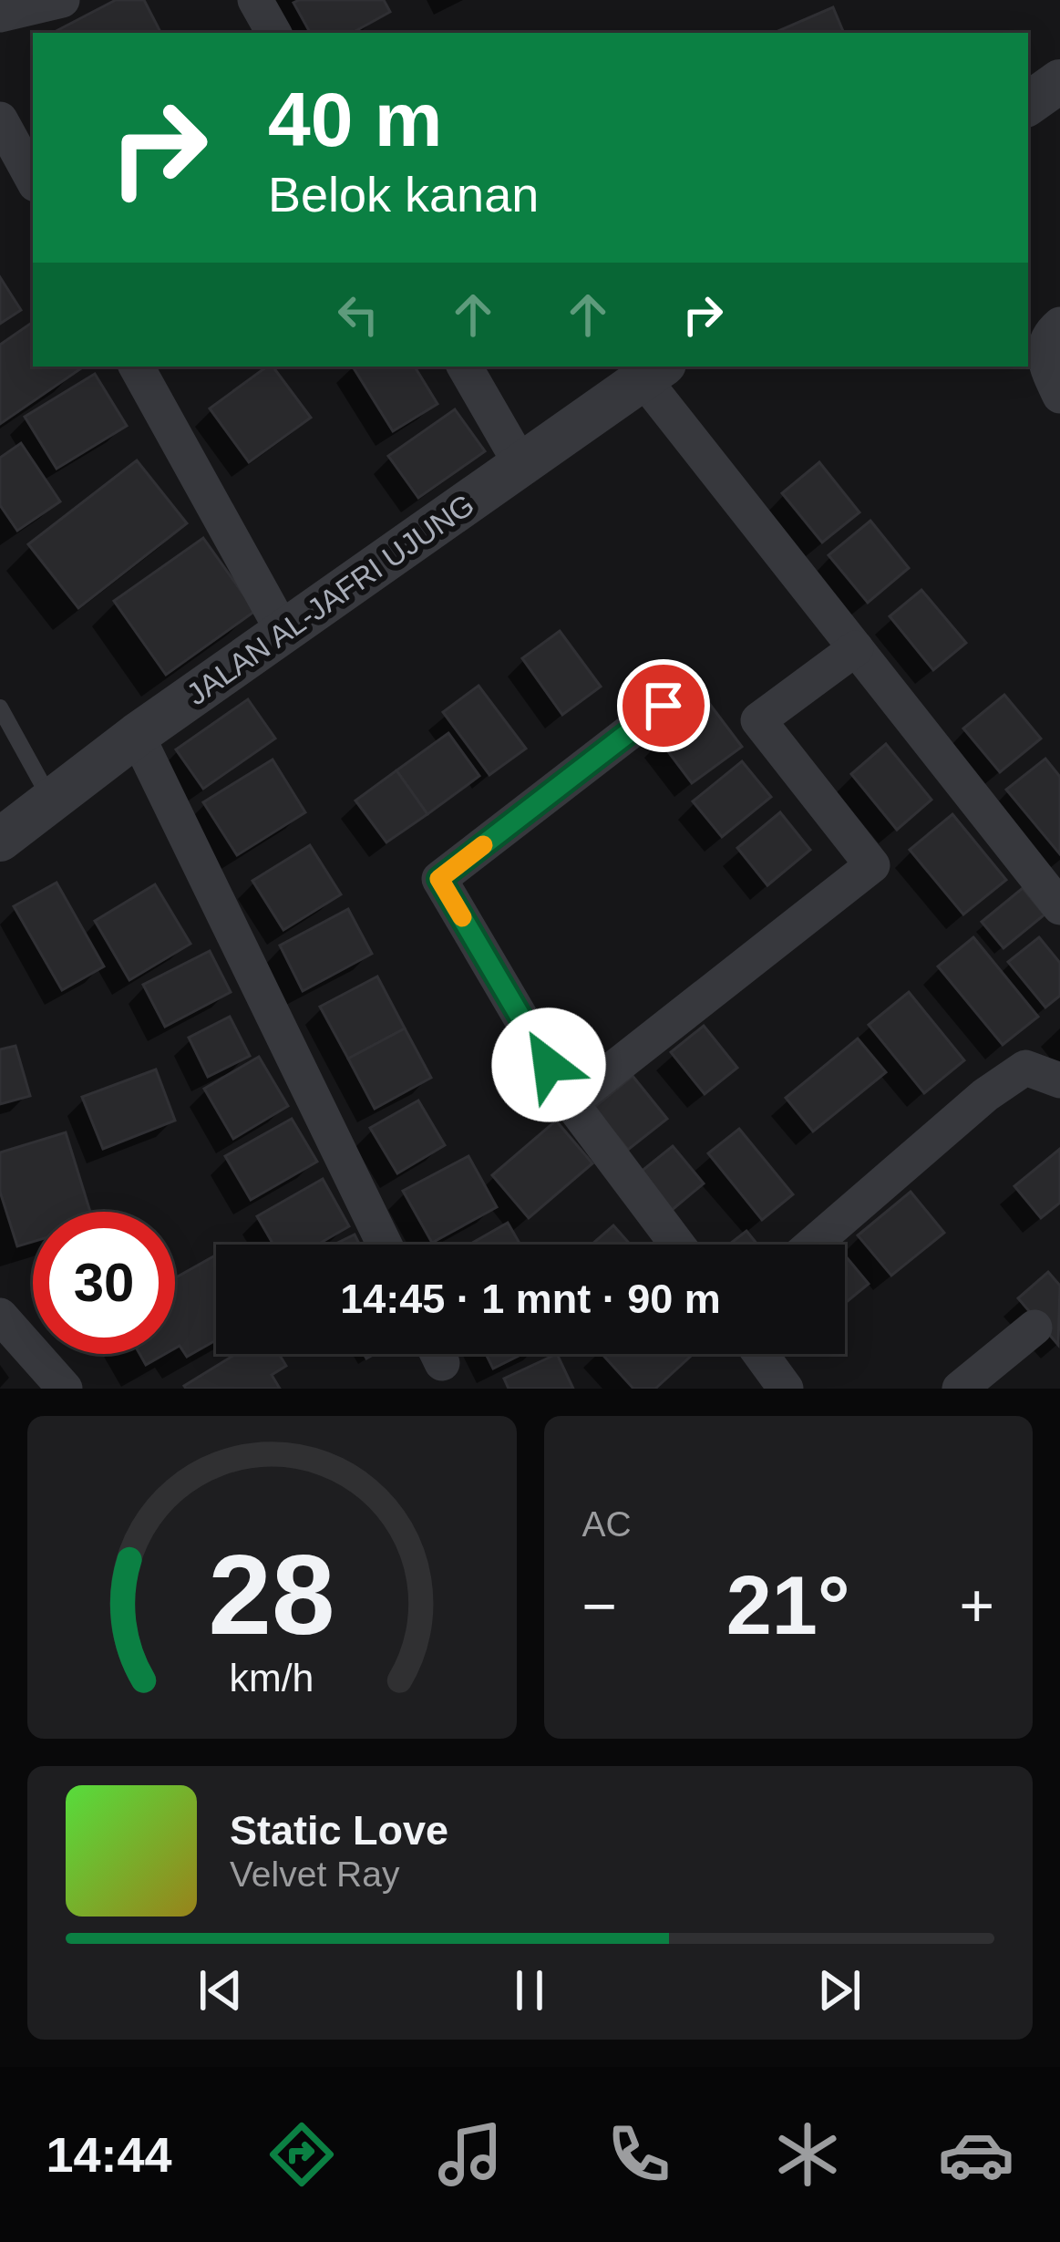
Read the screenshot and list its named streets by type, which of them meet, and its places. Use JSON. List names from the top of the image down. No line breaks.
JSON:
{"streets":{"street":["JALAN AL-JAFRI UJUNG"]},"page":{"turn":["40 m","Belok kanan"],"limit":"30","trip":"14:45 · 1 mnt · 90 m","tile":"AC","heat":["−","21°","+"],"song":["Static Love","Velvet Ray"],"tabs":"14:44","gauge":["28","km/h"]}}
